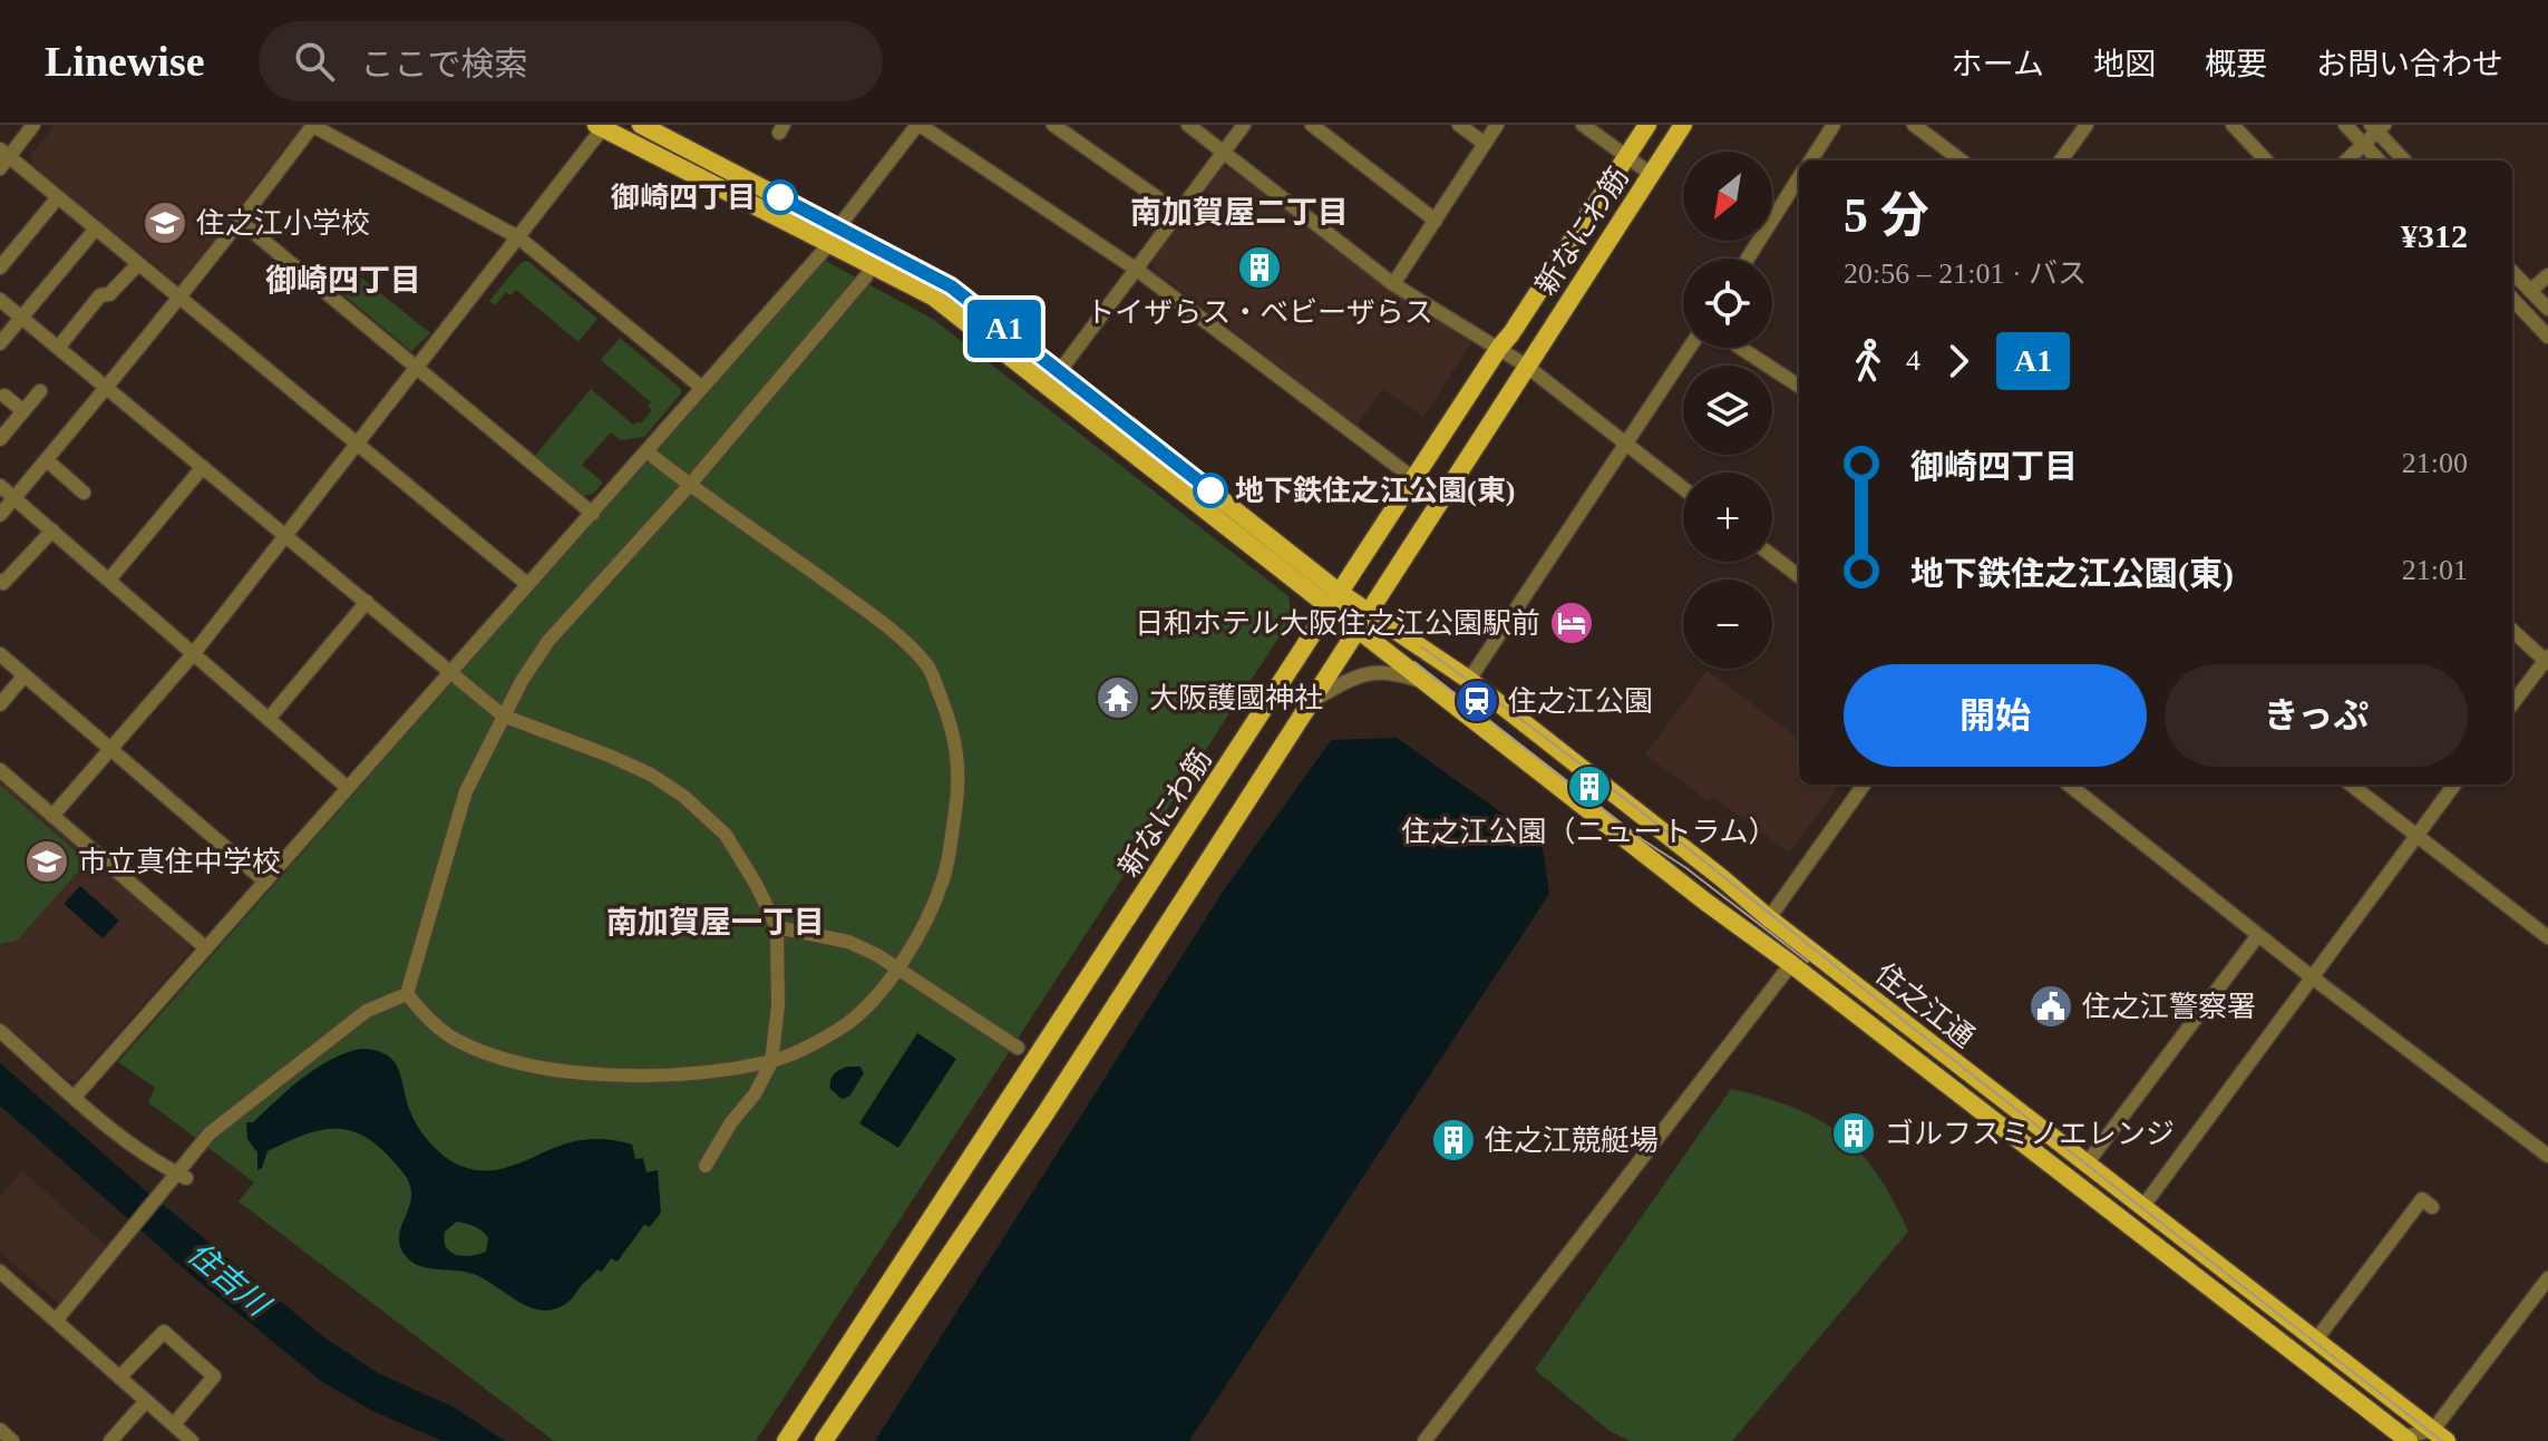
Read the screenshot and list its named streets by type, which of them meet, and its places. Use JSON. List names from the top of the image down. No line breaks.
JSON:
{"streets":{"main road":["新なにわ筋","住之江通"]},"crossings":[["新なにわ筋","住之江通"]],"districts":["南加賀屋二丁目","御崎四丁目","南加賀屋一丁目"],"water":["住吉川"],"places":{"other":["御崎四丁目","地下鉄住之江公園(東)"],"school or university":["住之江小学校","市立真住中学校"],"building":["トイザらス・ベビーザらス","住之江公園（ニュートラム）","ゴルフスミノエレンジ","住之江競艇場"],"hotel":["日和ホテル大阪住之江公園駅前"],"temple":["大阪護國神社"],"station":["住之江公園"],"public building":["住之江警察署"]},"lines":["bus line A1"],"north":"bottom left","page":{"header":"Linewise","search":"ここで検索","nav":["ホーム","地図","概要","お問い合わせ"],"on_map":"A1","map_buttons":["+","−"],"heading":["5 分","20:56 – 21:01 · バス","¥312"],"legs":["4","A1"],"list":[{"name":"御崎四丁目","value":"21:00"},{"name":"地下鉄住之江公園(東)","value":"21:01"}],"buttons":["開始","きっぷ"]}}
